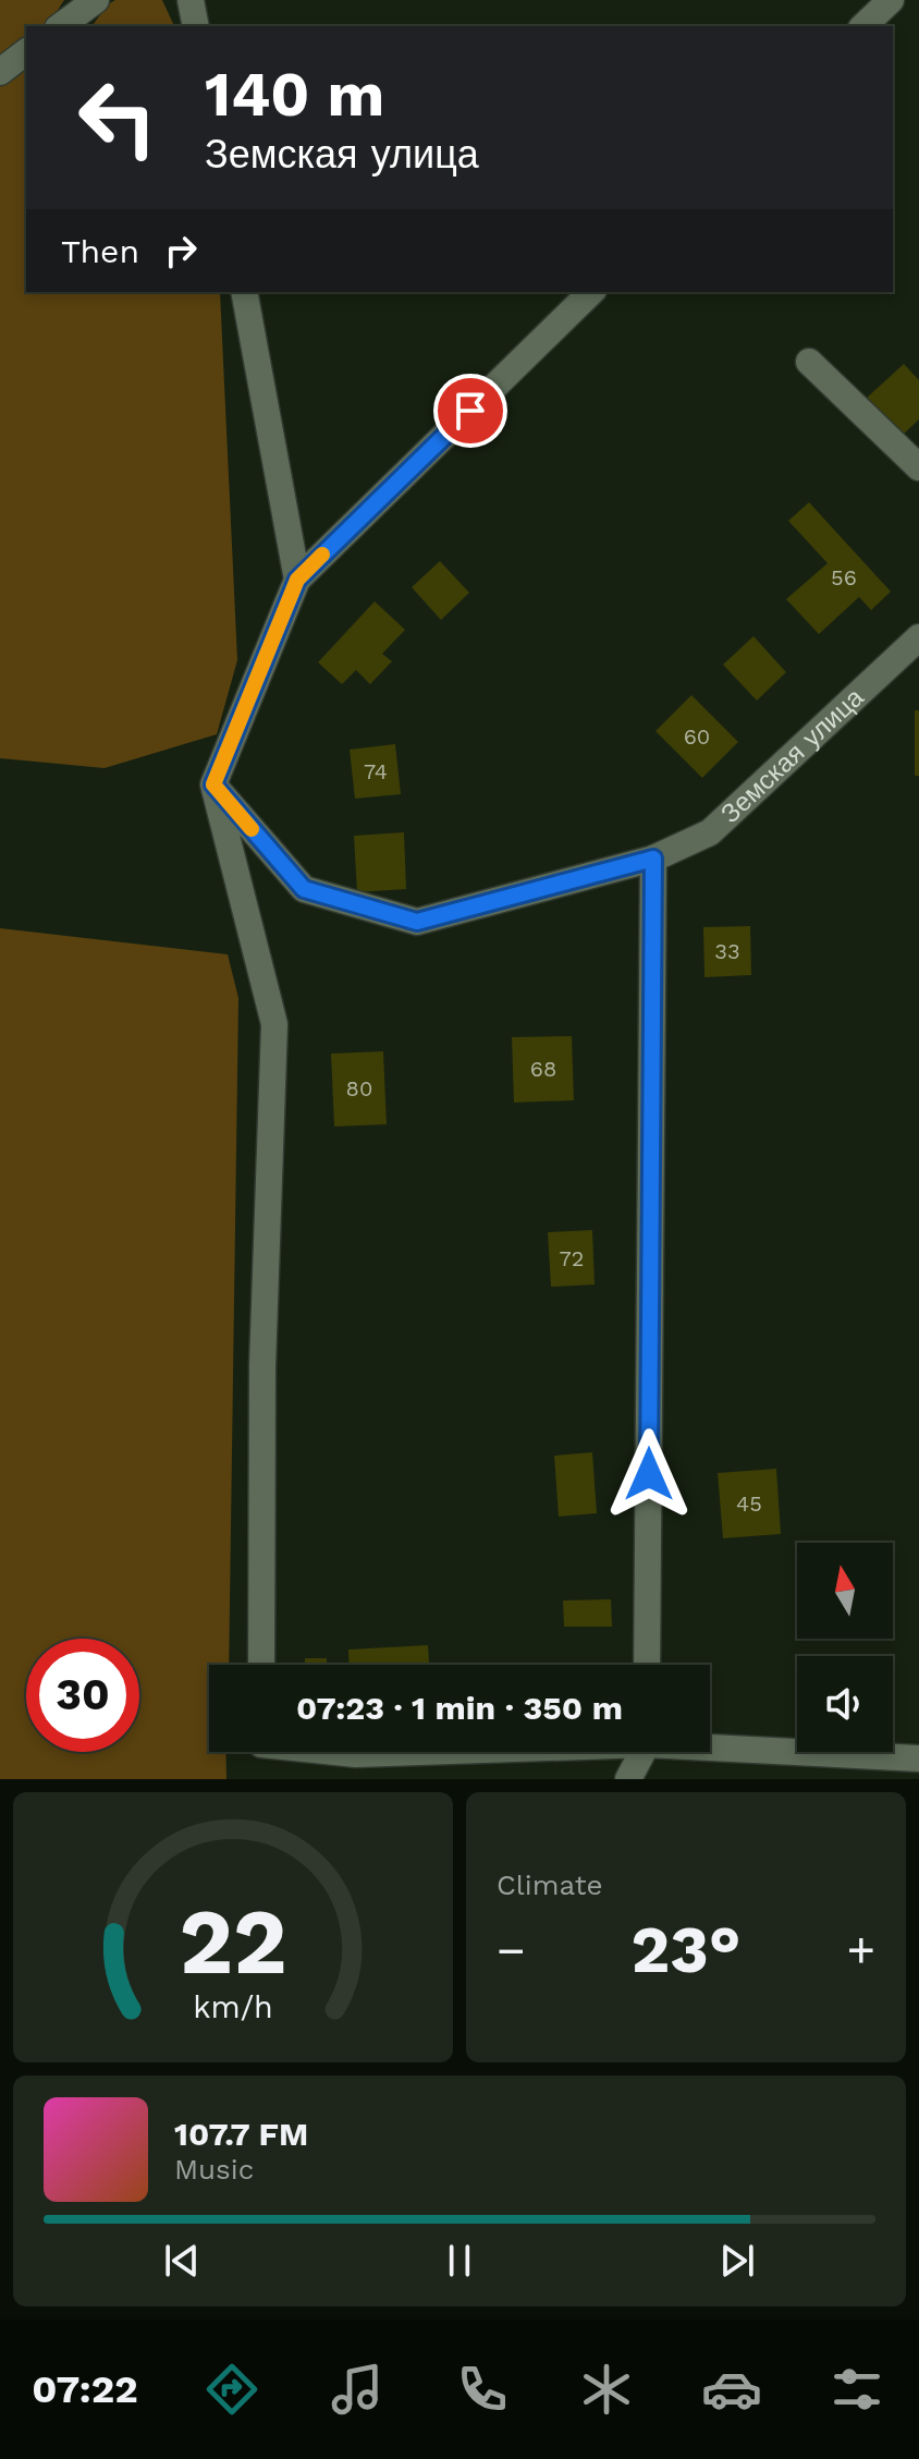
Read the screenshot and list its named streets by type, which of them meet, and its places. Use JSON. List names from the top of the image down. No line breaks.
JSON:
{"streets":{"street":["Земская улица"]},"house_numbers":["56","60","74","33","68","80","72","45"],"north":"top","page":{"turn":["140 m","Земская улица"],"then":"Then","limit":"30","trip":"07:23 · 1 min · 350 m","tile":"Climate","heat":["−","23°","+"],"song":["107.7 FM","Music"],"tabs":"07:22","gauge":["22","km/h"]}}
